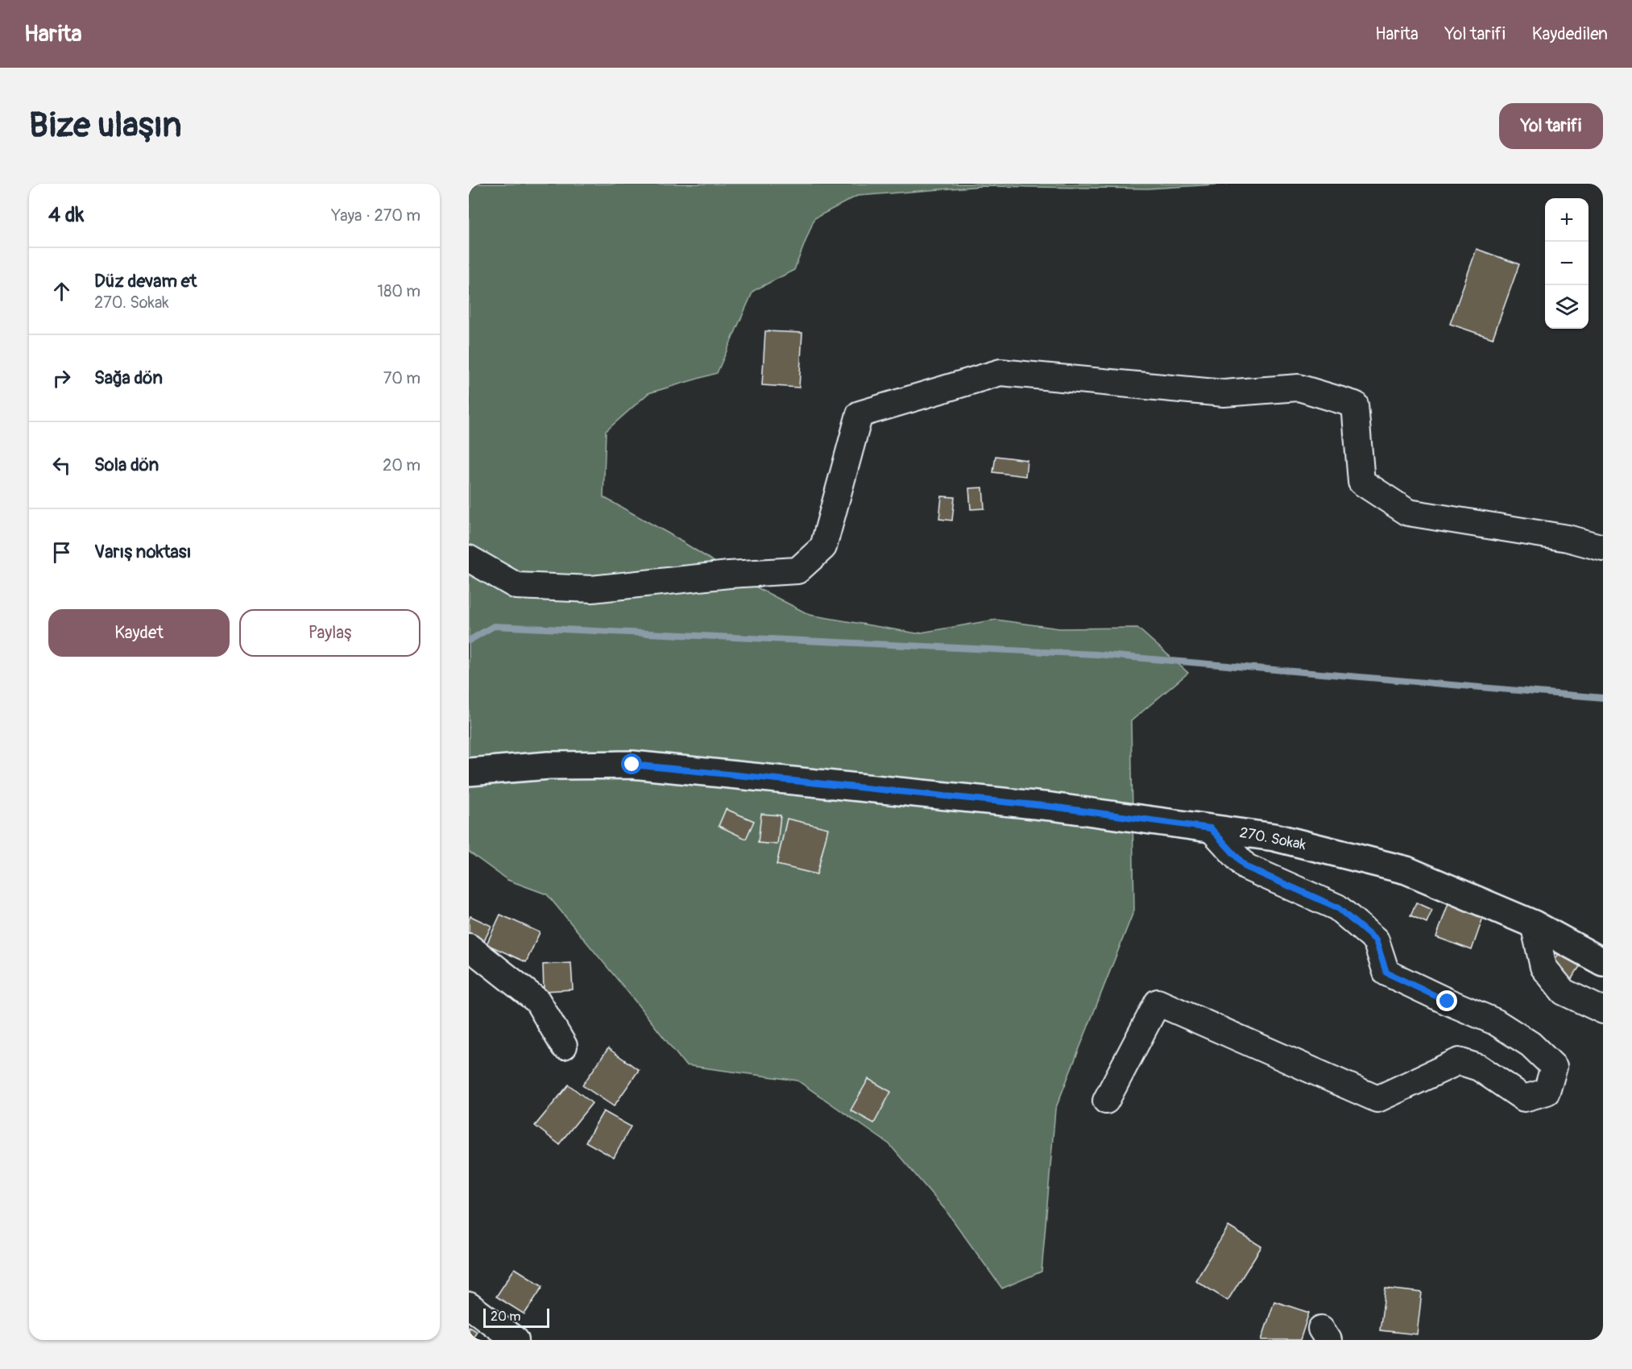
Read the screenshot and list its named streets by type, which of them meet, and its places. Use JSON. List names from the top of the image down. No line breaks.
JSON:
{"streets":{"street":["270. Sokak"]},"scale_bar":"20 m","page":{"header":"Harita","nav":["Harita","Yol tarifi","Kaydedilen"],"buttons":["Yol tarifi",["Kaydet","Paylaş"]],"title":"Bize ulaşın","heading":["4 dk","Yaya · 270 m"],"map_buttons":["+","−"],"list":[["Düz devam et","270. Sokak","180 m"],["Sağa dön","70 m"],["Sola dön","20 m"],"Varış noktası"],"scale":"20 m"}}
